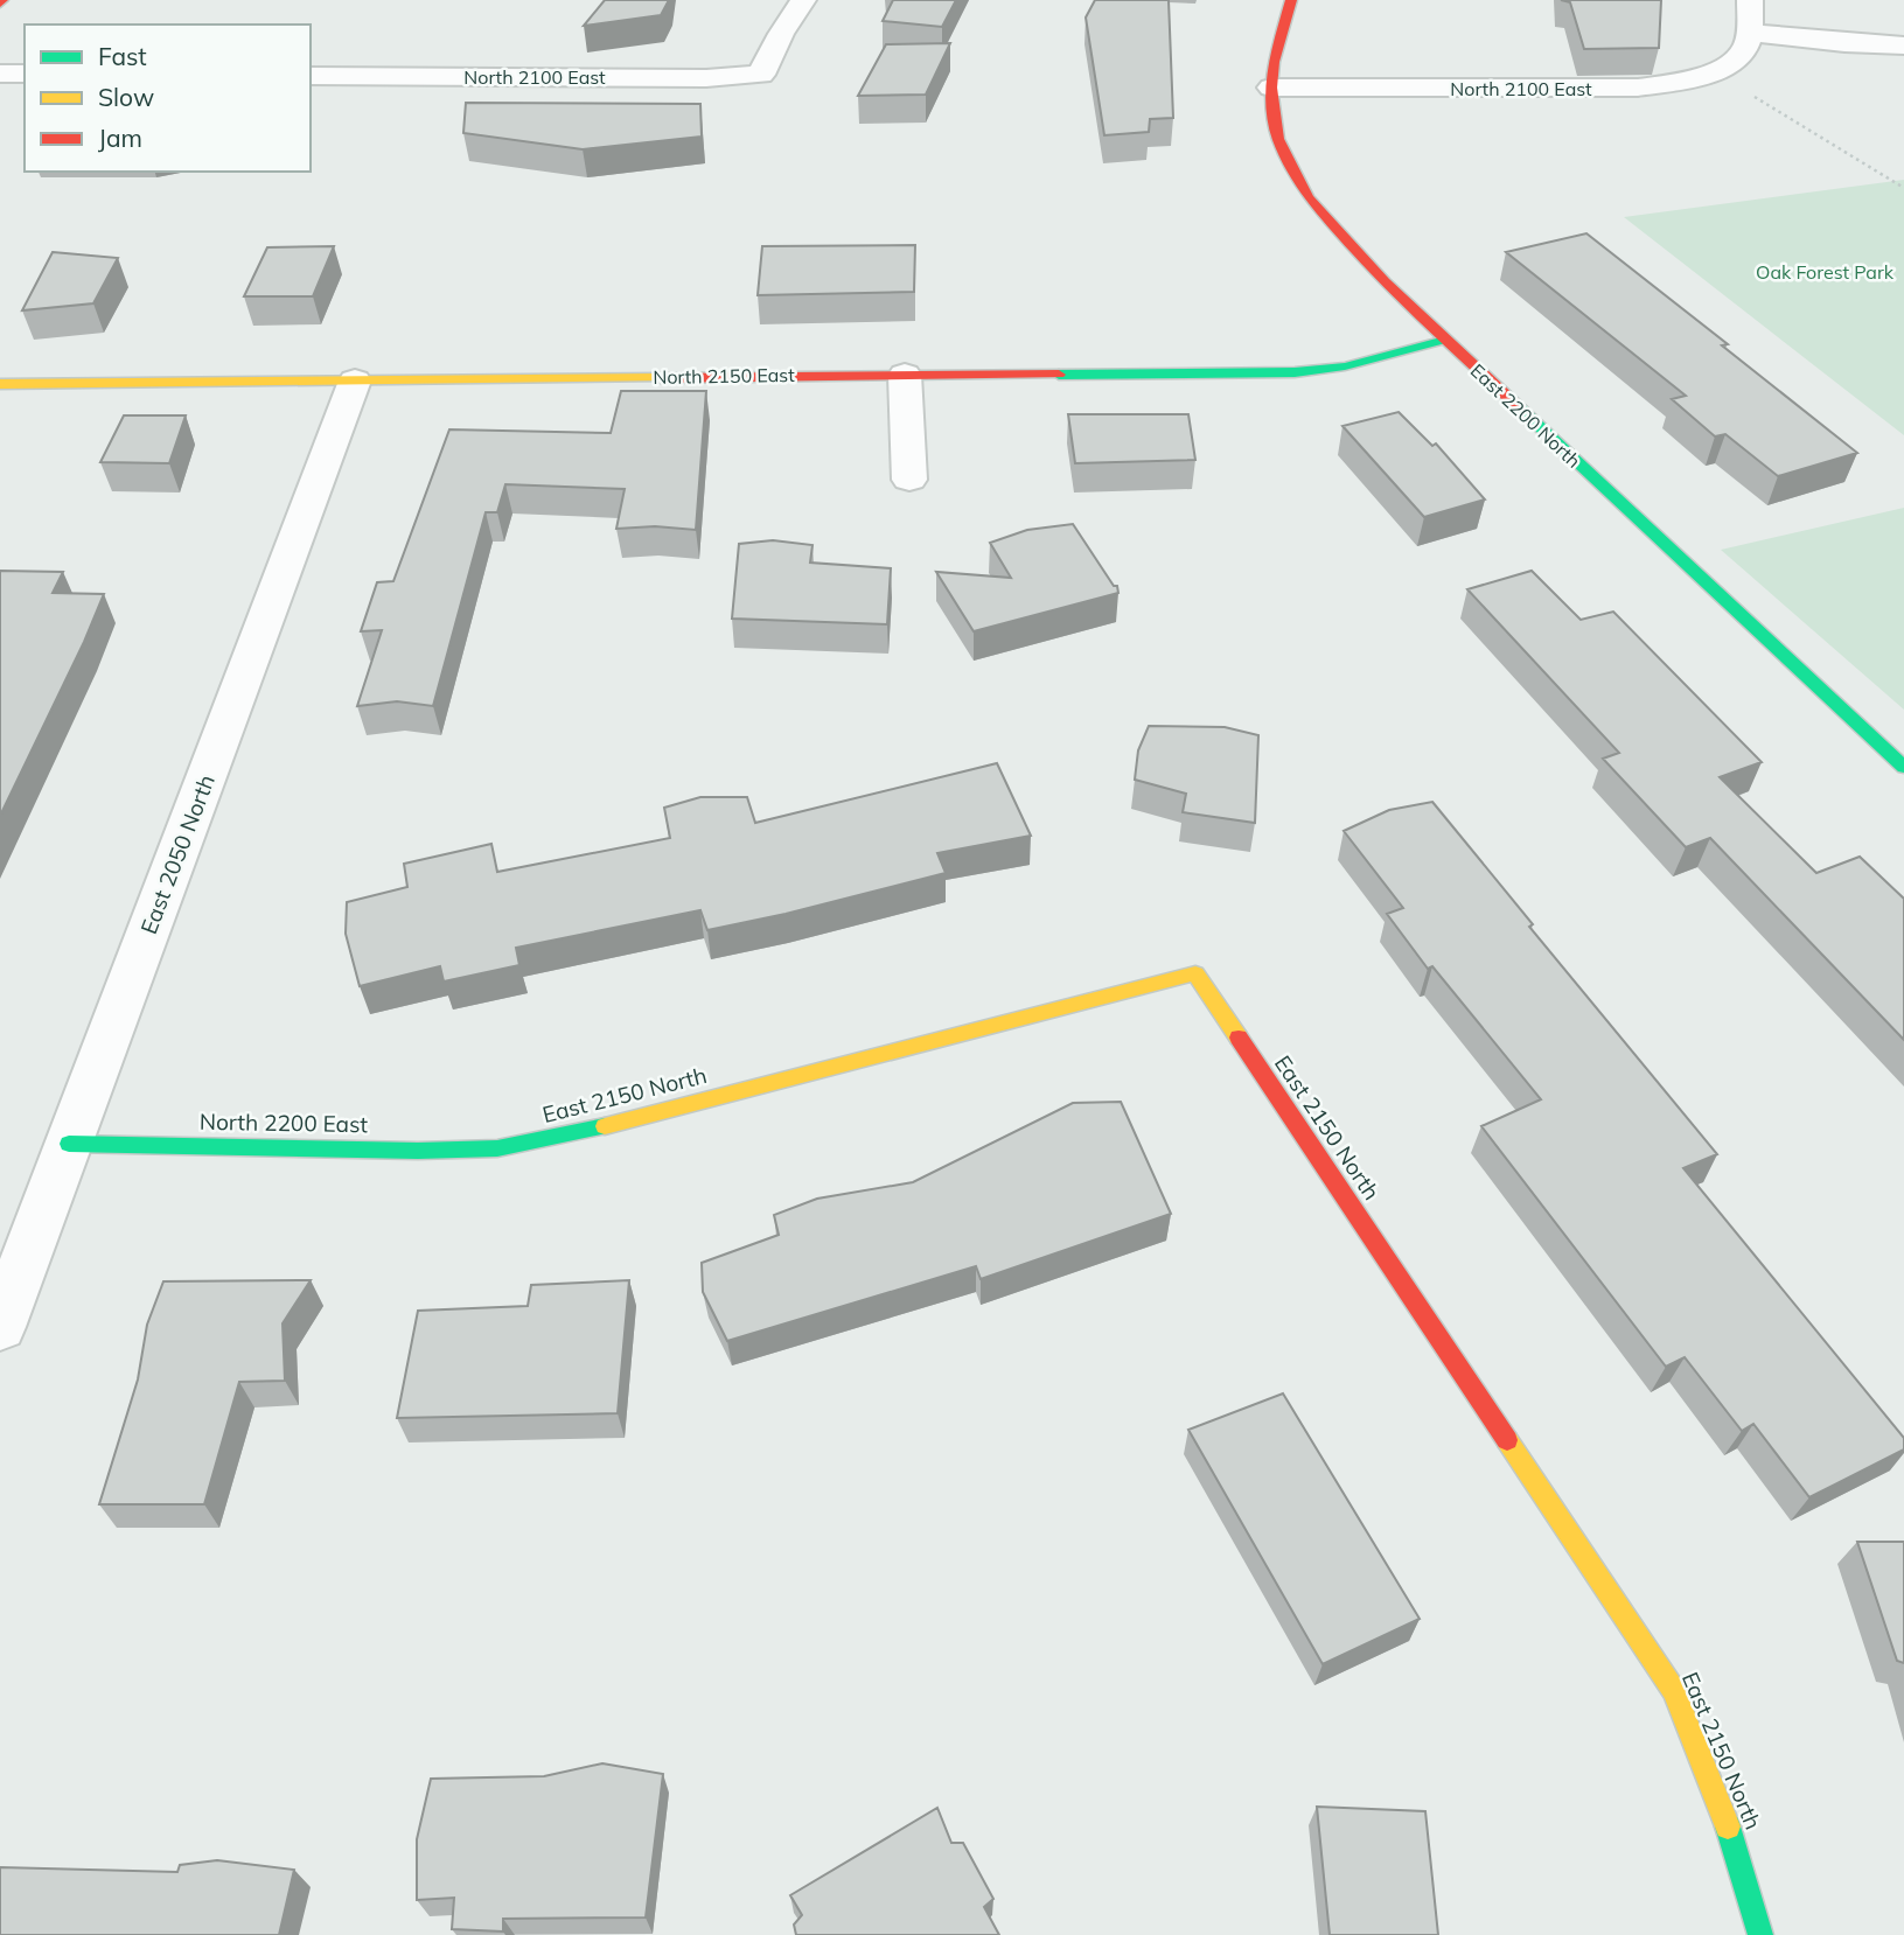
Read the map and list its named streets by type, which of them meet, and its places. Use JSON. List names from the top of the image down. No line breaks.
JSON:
{"streets":{"street":["North 2100 East","North 2150 East","East 2200 North","East 2050 North","East 2150 North","North 2200 East"]},"crossings":[["North 2100 East","East 2200 North"],["North 2150 East","East 2200 North"],["North 2150 East","East 2050 North"],["East 2050 North","North 2200 East"],["East 2150 North","North 2200 East"]],"parks":["Oak Forest Park"],"legend":["Fast","Slow","Jam"]}
